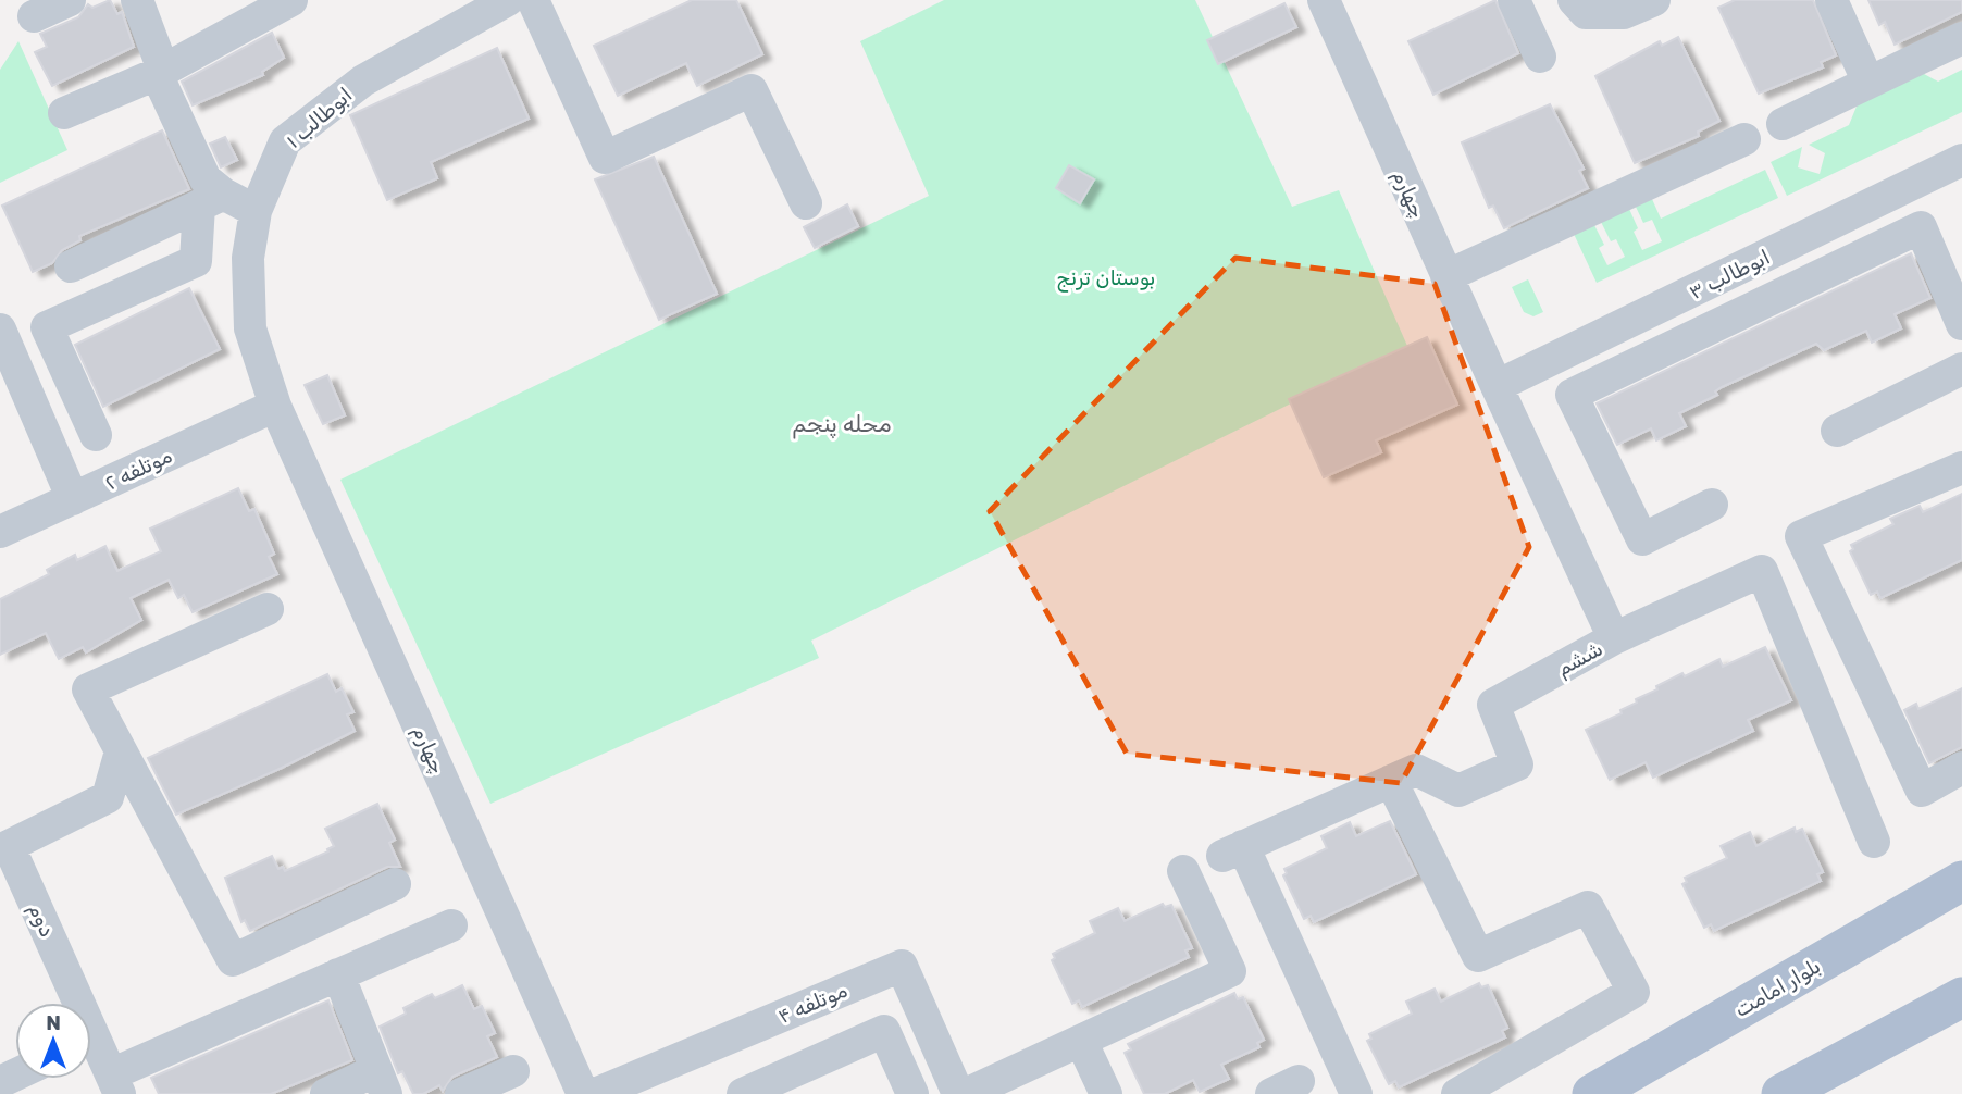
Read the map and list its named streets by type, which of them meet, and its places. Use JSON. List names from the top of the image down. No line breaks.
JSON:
{"streets":{"main road":["بلوار امامت"],"street":["ابوطالب ۱","چهارم","ابوطالب ۳","موتلفه ۲","ششم","دوم","موتلفه ۴"]},"crossings":[["ابوطالب ۱","چهارم"],["ابوطالب ۱","موتلفه ۲"],["چهارم","ابوطالب ۳"],["چهارم","موتلفه ۲"],["چهارم","ششم"],["ابوطالب ۳","ششم"]],"districts":["محله پنجم"],"parks":["بوستان ترنج"],"north":"top"}
